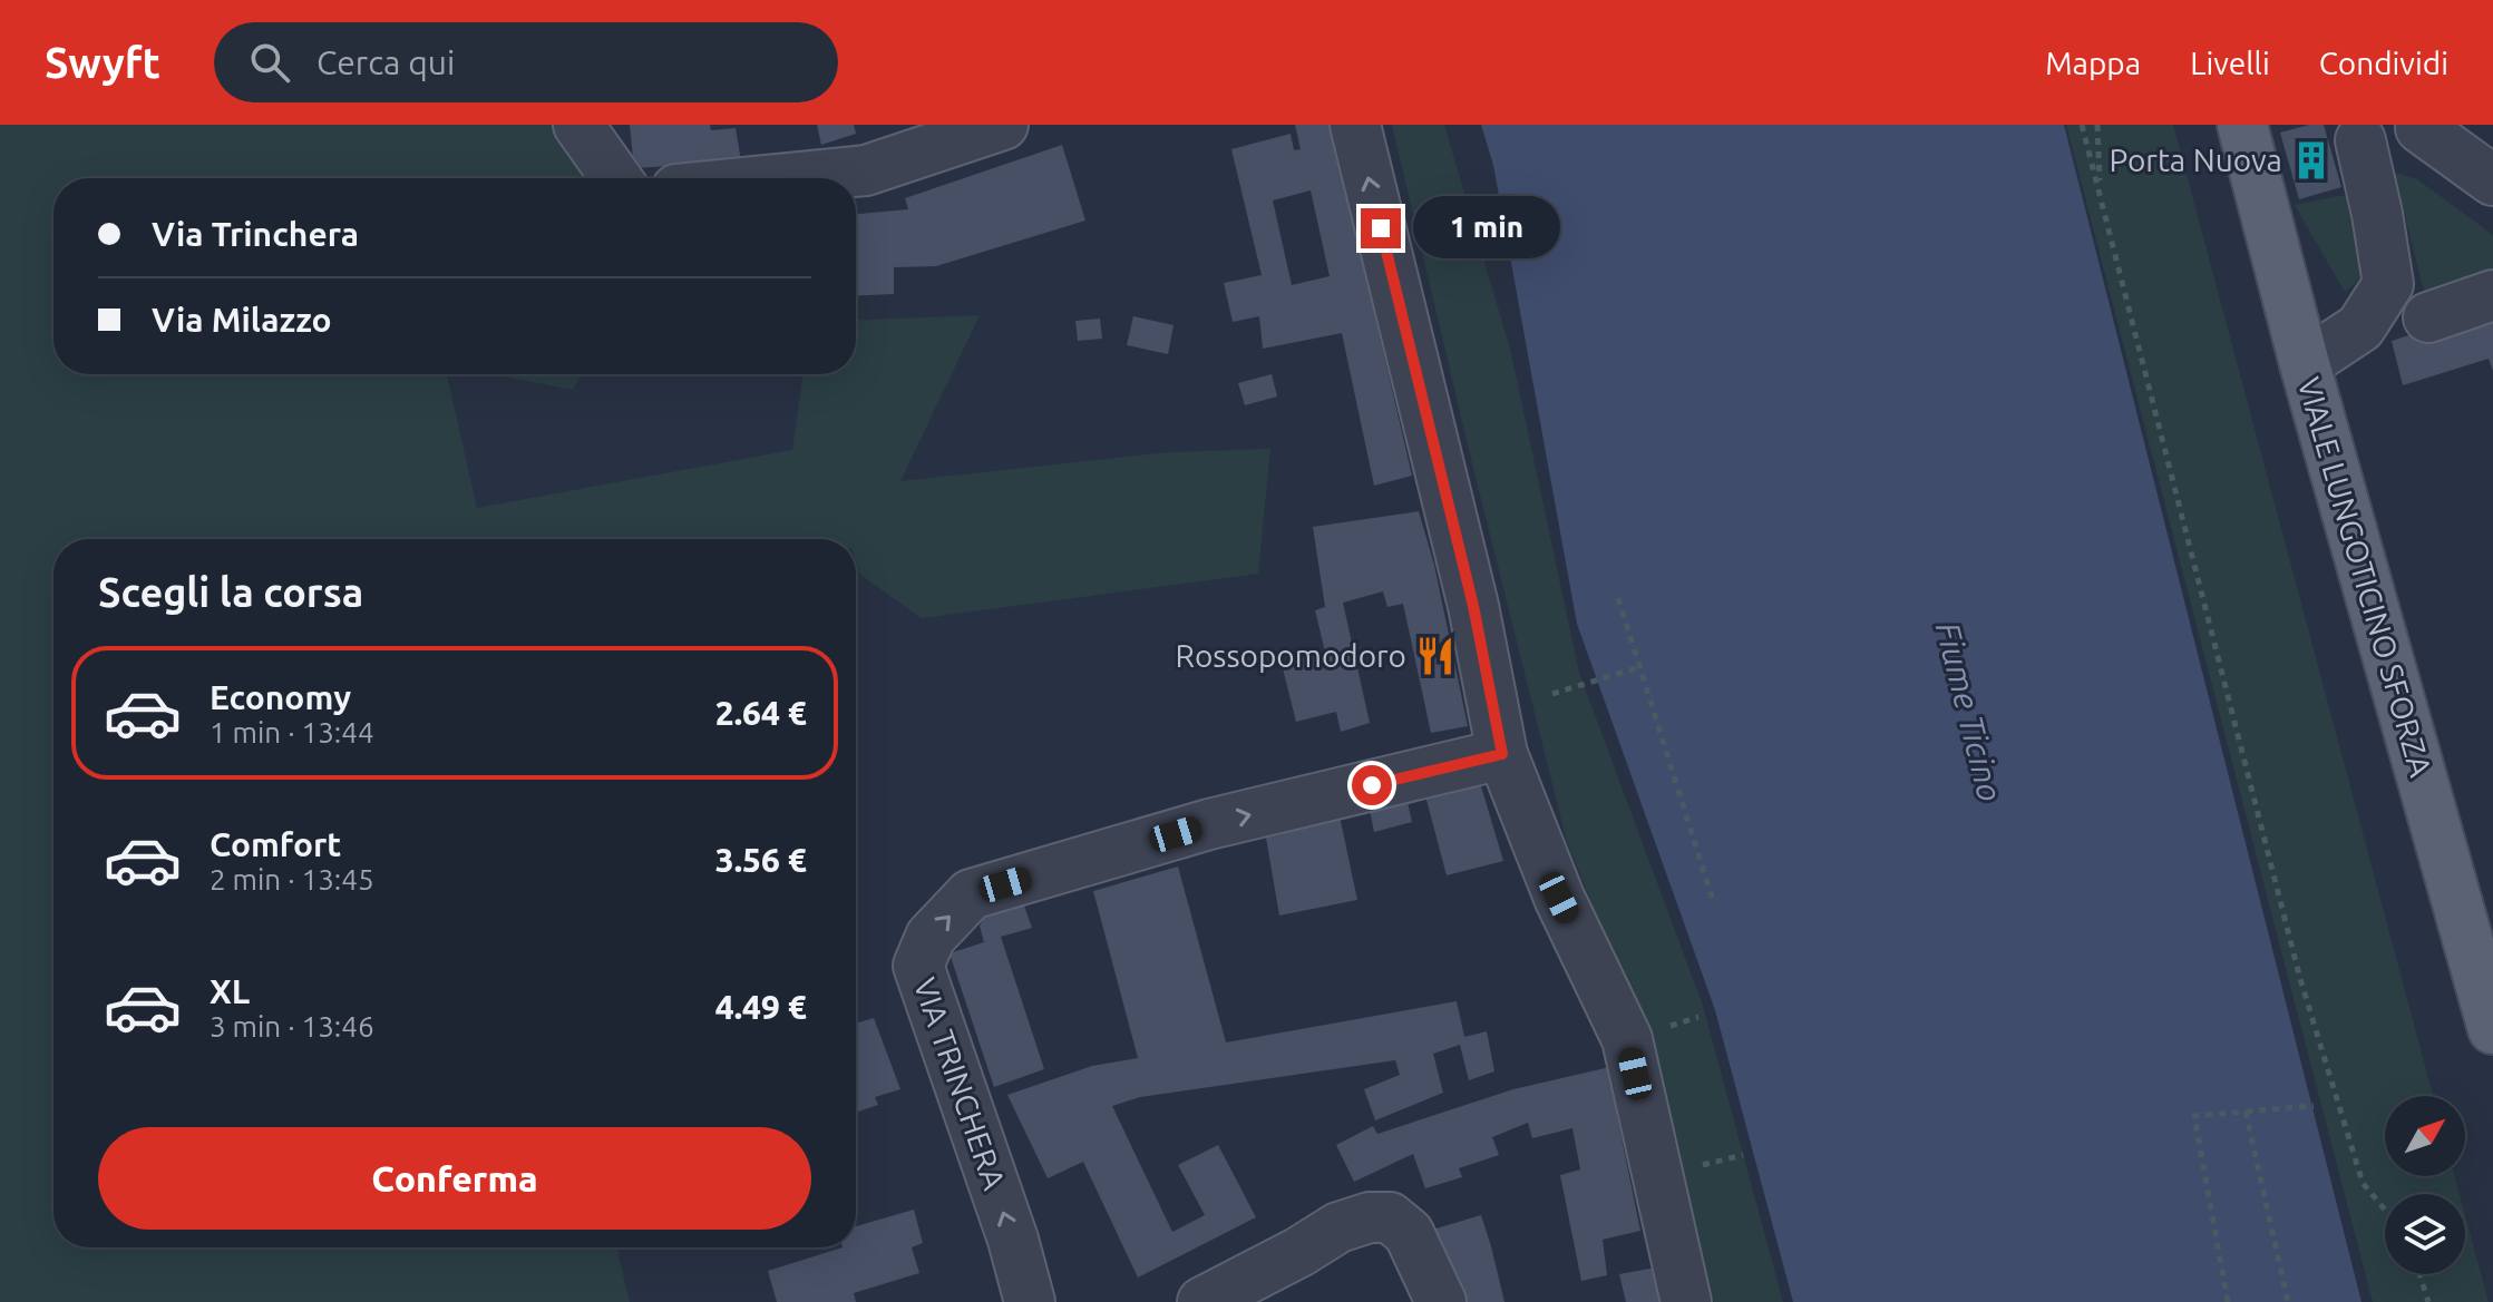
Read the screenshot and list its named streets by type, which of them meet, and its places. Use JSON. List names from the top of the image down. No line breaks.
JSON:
{"streets":{"main road":["VIALE LUNGOTICINO SFORZA"],"street":["VIA TRINCHERA"]},"water":["Fiume Ticino"],"places":{"building":["Porta Nuova"],"restaurant":["Rossopomodoro"]},"north":"top right","page":{"header":"Swyft","search":"Cerca qui","nav":["Mappa","Livelli","Condividi"],"banner":["Via Trinchera","Via Milazzo"],"bubble":"1 min","heading":"Scegli la corsa","list":[{"name":"Economy","note":"1 min · 13:44","value":"2.64 €"},{"name":"Comfort","note":"2 min · 13:45","value":"3.56 €"},{"name":"XL","note":"3 min · 13:46","value":"4.49 €"}],"buttons":"Conferma"}}
